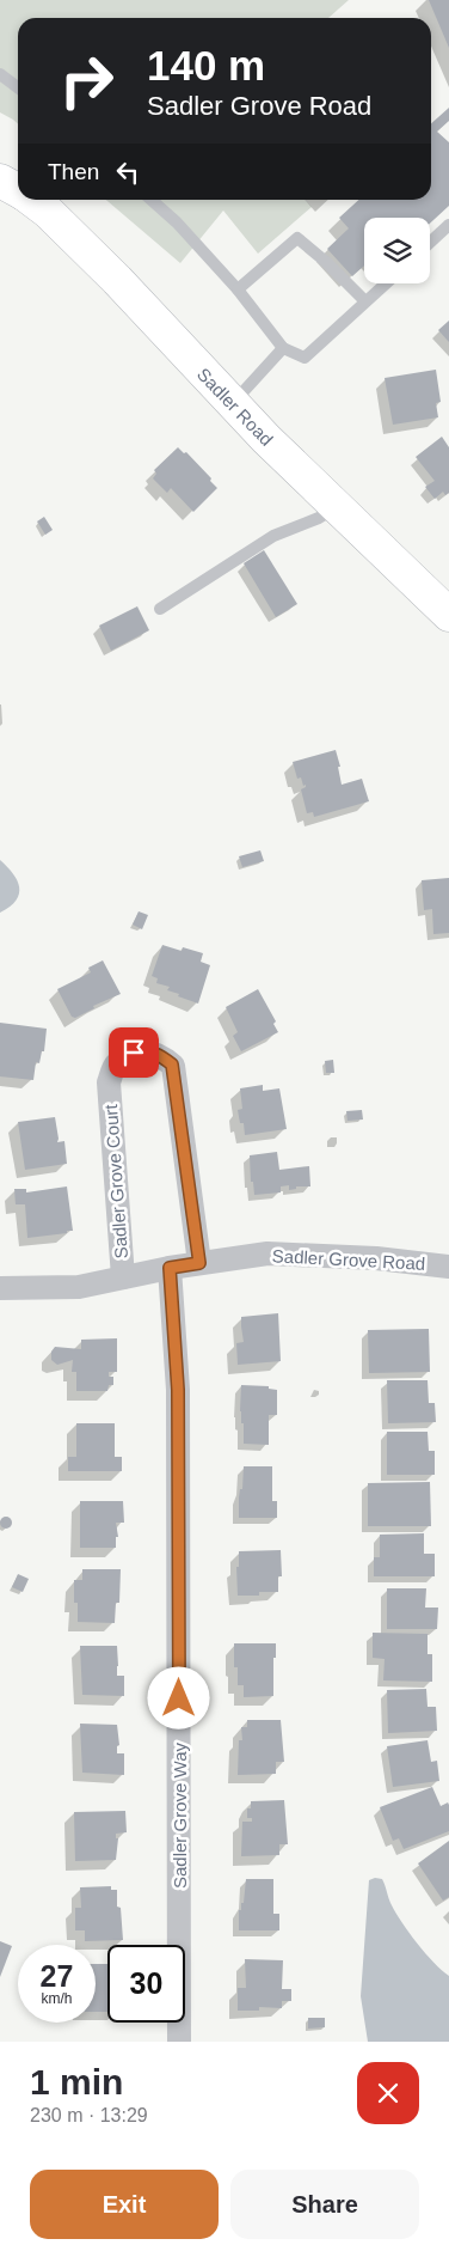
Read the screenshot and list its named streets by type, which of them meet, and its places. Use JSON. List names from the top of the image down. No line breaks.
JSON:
{"streets":{"street":["Sadler Road","Sadler Grove Court","Sadler Grove Road","Sadler Grove Way"]},"crossings":[["Sadler Grove Court","Sadler Grove Road"],["Sadler Grove Road","Sadler Grove Way"]],"page":{"turn":["140 m","Sadler Grove Road"],"then":"Then","speed":"27 km/h","limit":"30","heading":["1 min","230 m · 13:29"],"buttons":["Exit","Share"]}}
